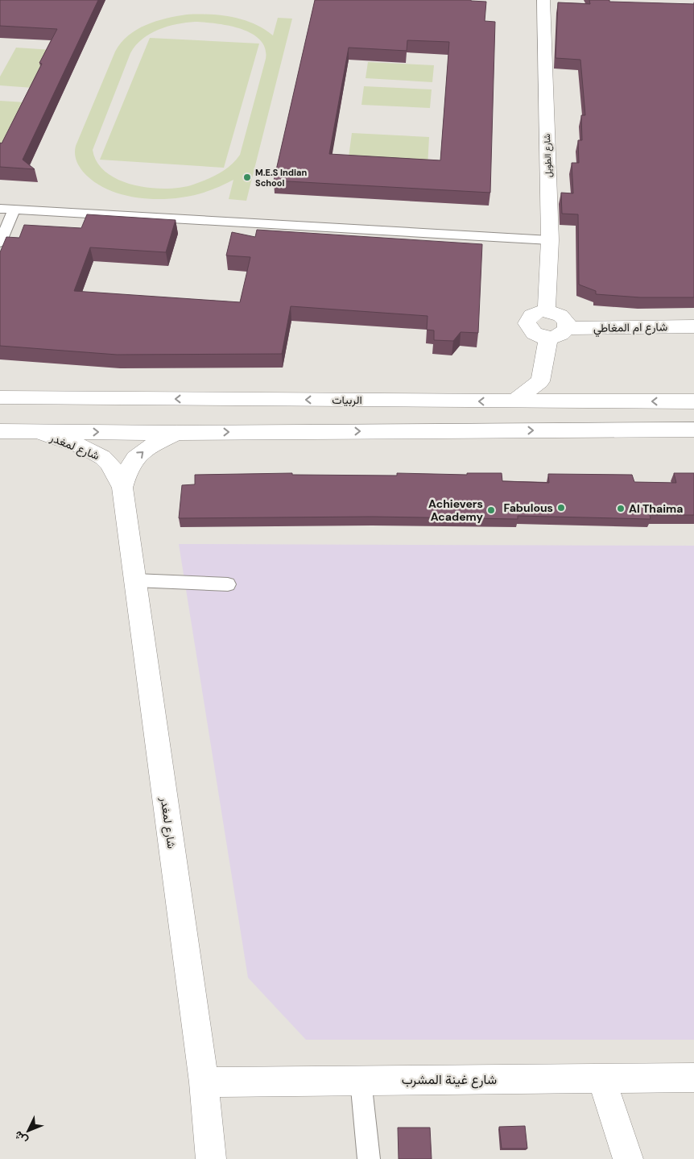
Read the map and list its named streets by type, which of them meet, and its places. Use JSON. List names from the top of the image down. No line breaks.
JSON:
{"streets":{"street":["شارع الطويل","شارع ام المغاطي","الربيات","شارع لمغدر","شارع غينة المشرب"]},"crossings":[["شارع الطويل","شارع ام المغاطي"],["شارع لمغدر","شارع غينة المشرب"]],"places":["M.E.S Indian School","Fabulous","Al Thaima","Achievers Academy"],"north":"bottom left"}
